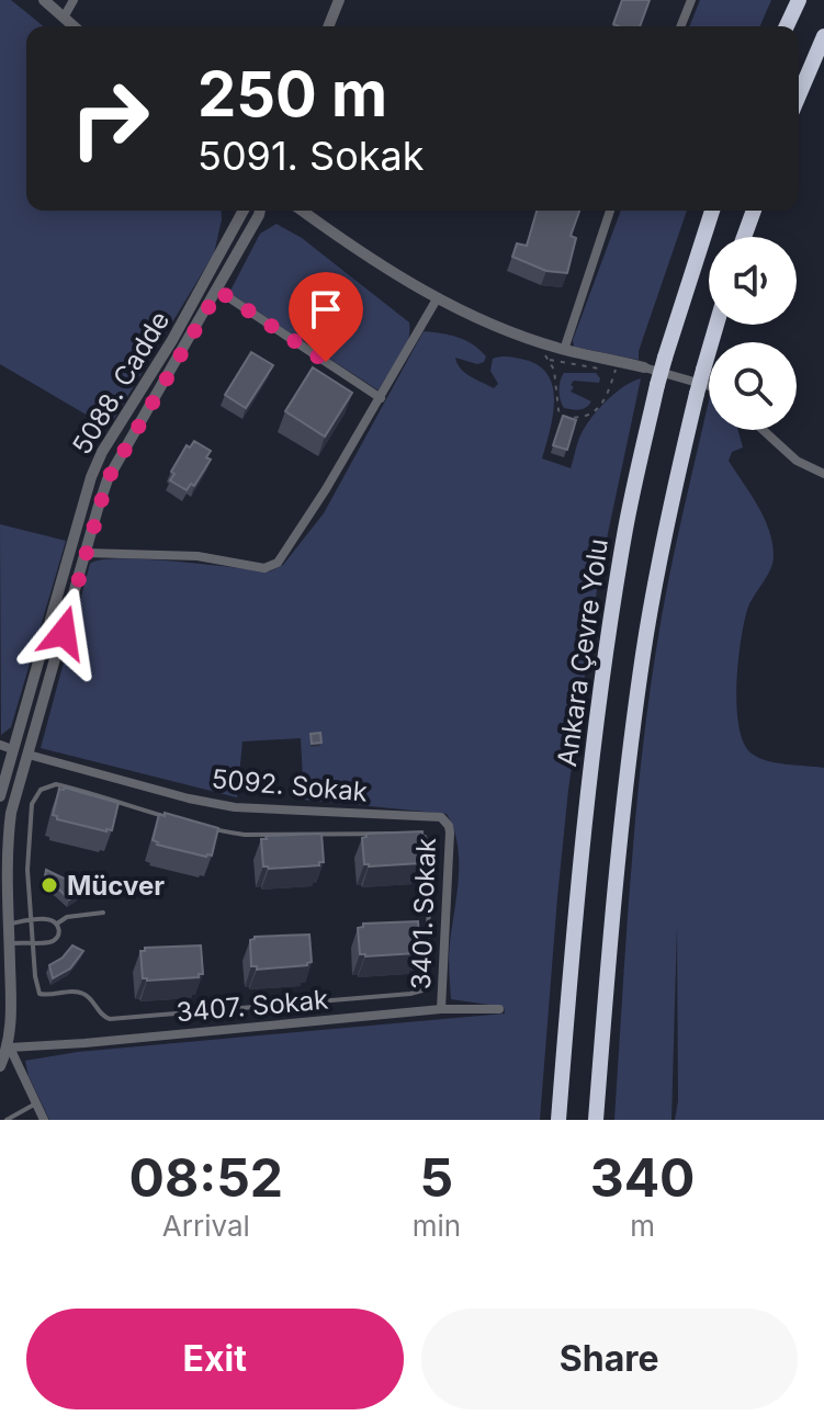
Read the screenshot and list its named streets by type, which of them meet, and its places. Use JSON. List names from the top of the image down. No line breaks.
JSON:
{"streets":{"highway":["Ankara Çevre Yolu"],"street":["5088. Cadde","5092. Sokak","3401. Sokak","3407. Sokak"]},"crossings":[["5088. Cadde","5092. Sokak"],["5088. Cadde","3407. Sokak"],["5092. Sokak","3401. Sokak"],["3401. Sokak","3407. Sokak"]],"places":["Mücver"],"page":{"turn":["250 m","5091. Sokak"],"eta":["08:52","Arrival","5","min","340","m"],"buttons":["Exit","Share"]}}
